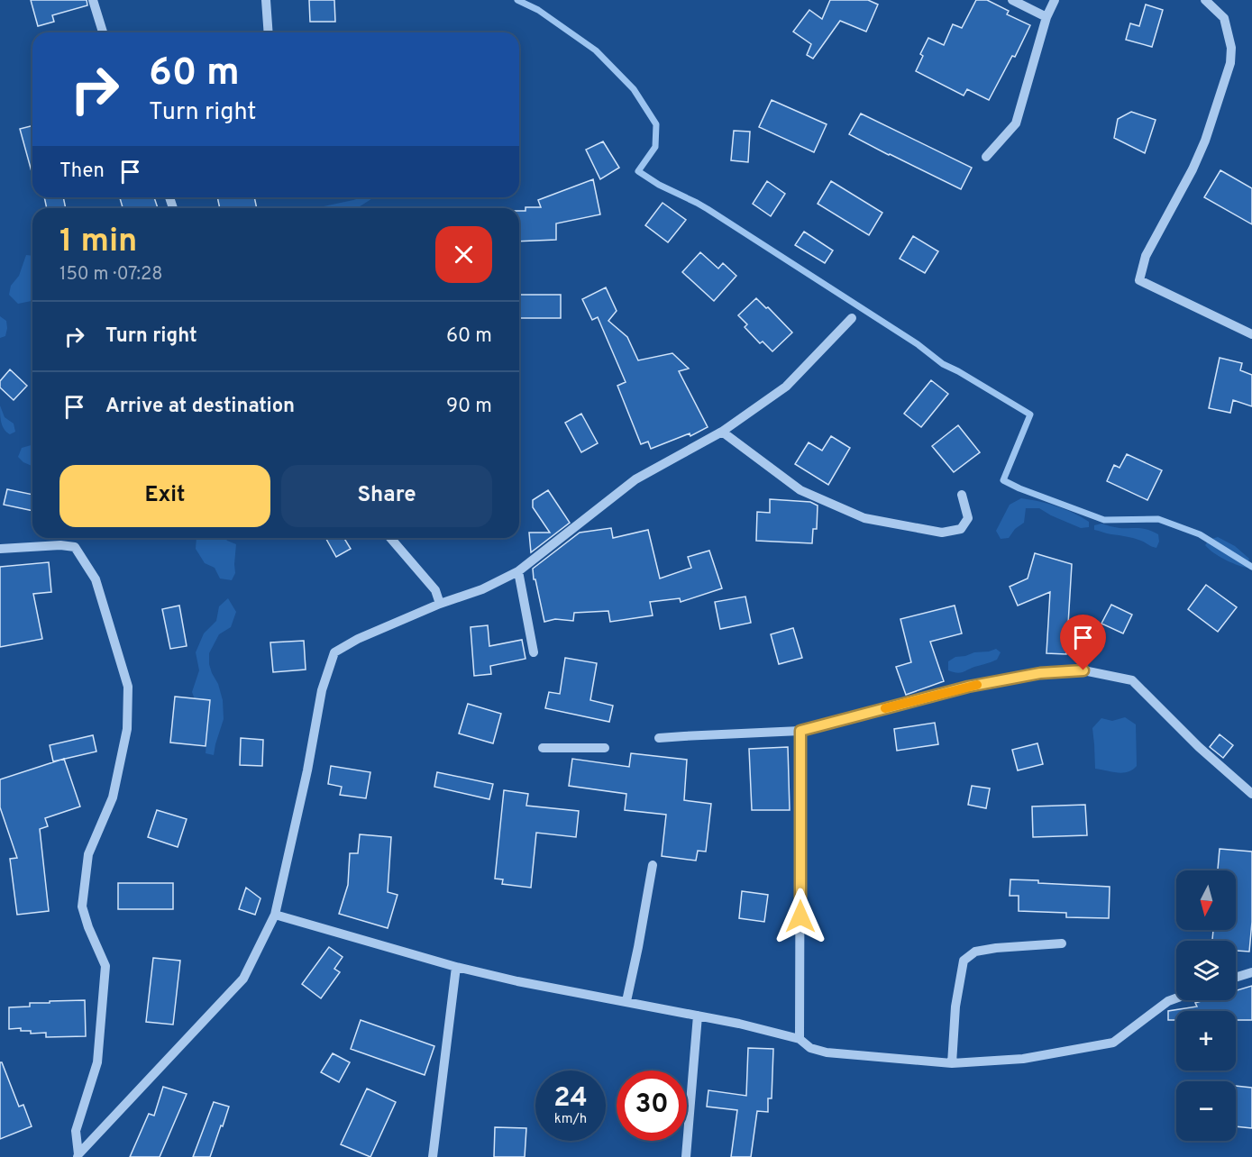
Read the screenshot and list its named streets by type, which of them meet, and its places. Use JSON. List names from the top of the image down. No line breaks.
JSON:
{"north":"bottom","page":{"turn":["60 m","Turn right"],"then":"Then","heading":["1 min","150 m · 07:28"],"list":[{"name":"Turn right","value":"60 m"},{"name":"Arrive at destination","value":"90 m"}],"buttons":["Exit","Share"],"map_buttons":["+","−"],"speed":"24 km/h","limit":"30"}}
